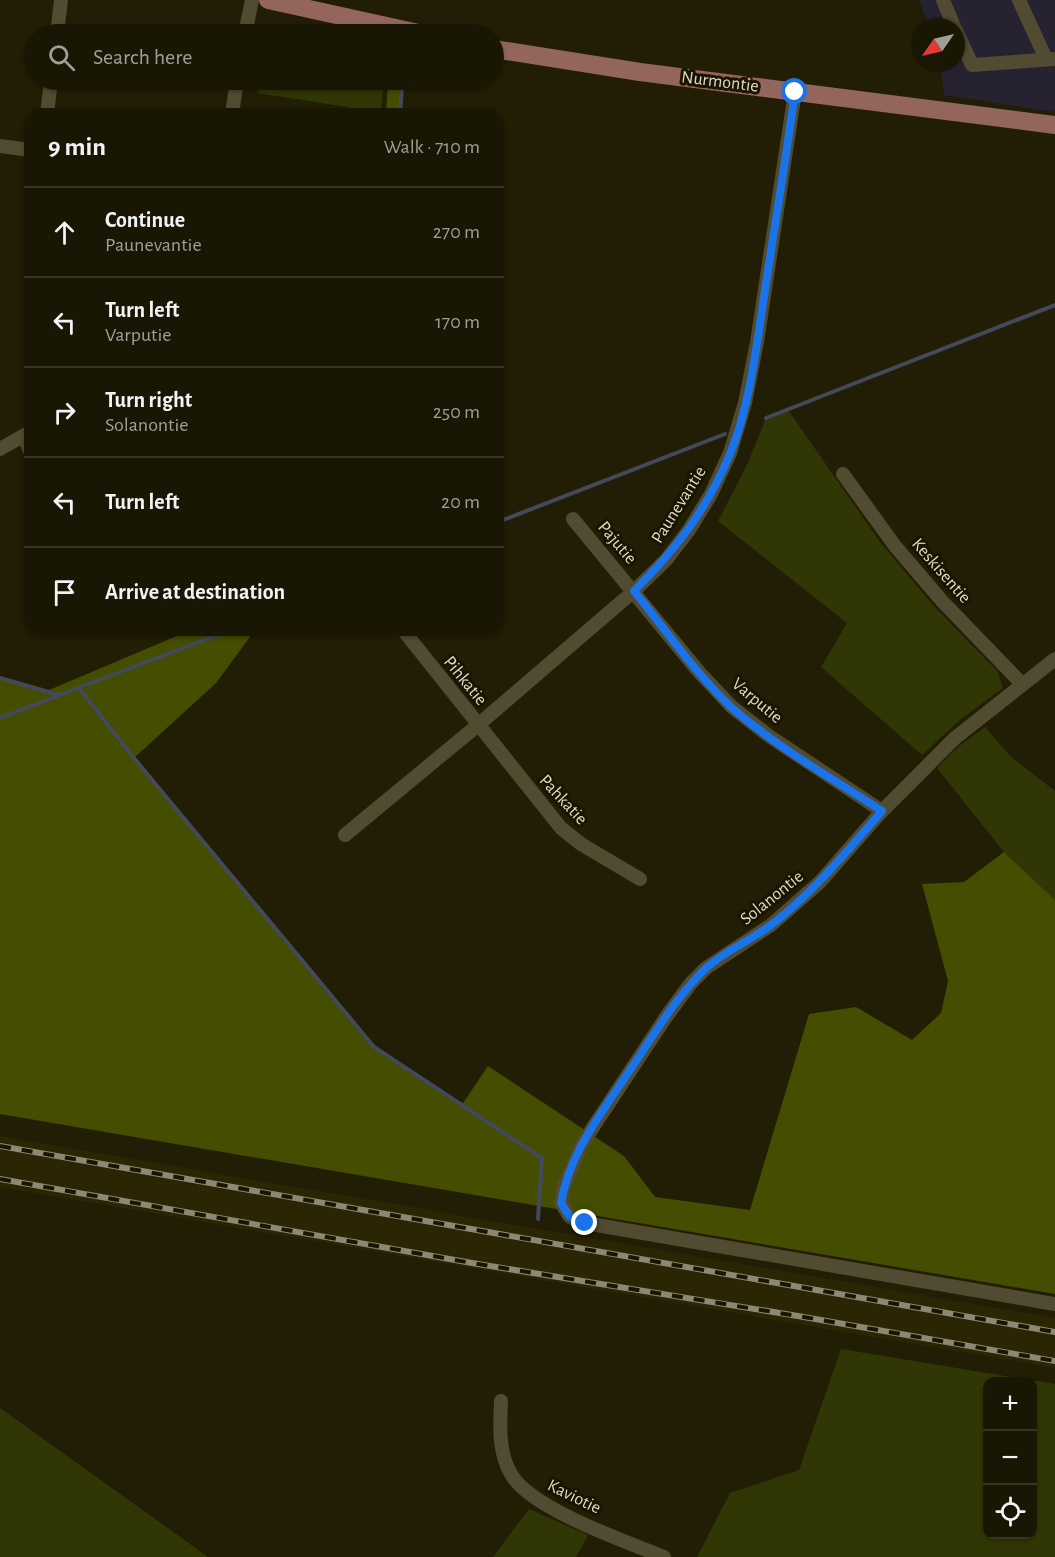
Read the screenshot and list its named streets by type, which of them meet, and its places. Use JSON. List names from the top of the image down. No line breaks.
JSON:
{"streets":{"main road":["Nurmontie"],"street":["Paunevantie","Pajutie","Keskisentie","Pihkatie","Varputie","Pahkatie","Solanontie","Kaviotie"]},"crossings":[["Nurmontie","Paunevantie"],["Paunevantie","Pajutie"],["Paunevantie","Pihkatie"],["Paunevantie","Varputie"],["Paunevantie","Pahkatie"],["Pajutie","Varputie"],["Keskisentie","Solanontie"],["Pihkatie","Pahkatie"],["Varputie","Solanontie"]],"north":"bottom left","page":{"search":"Search here","heading":["9 min","Walk · 710 m"],"list":[["Continue","Paunevantie","270 m"],["Turn left","Varputie","170 m"],["Turn right","Solanontie","250 m"],["Turn left","20 m"],"Arrive at destination"],"map_buttons":["+","−"]}}
